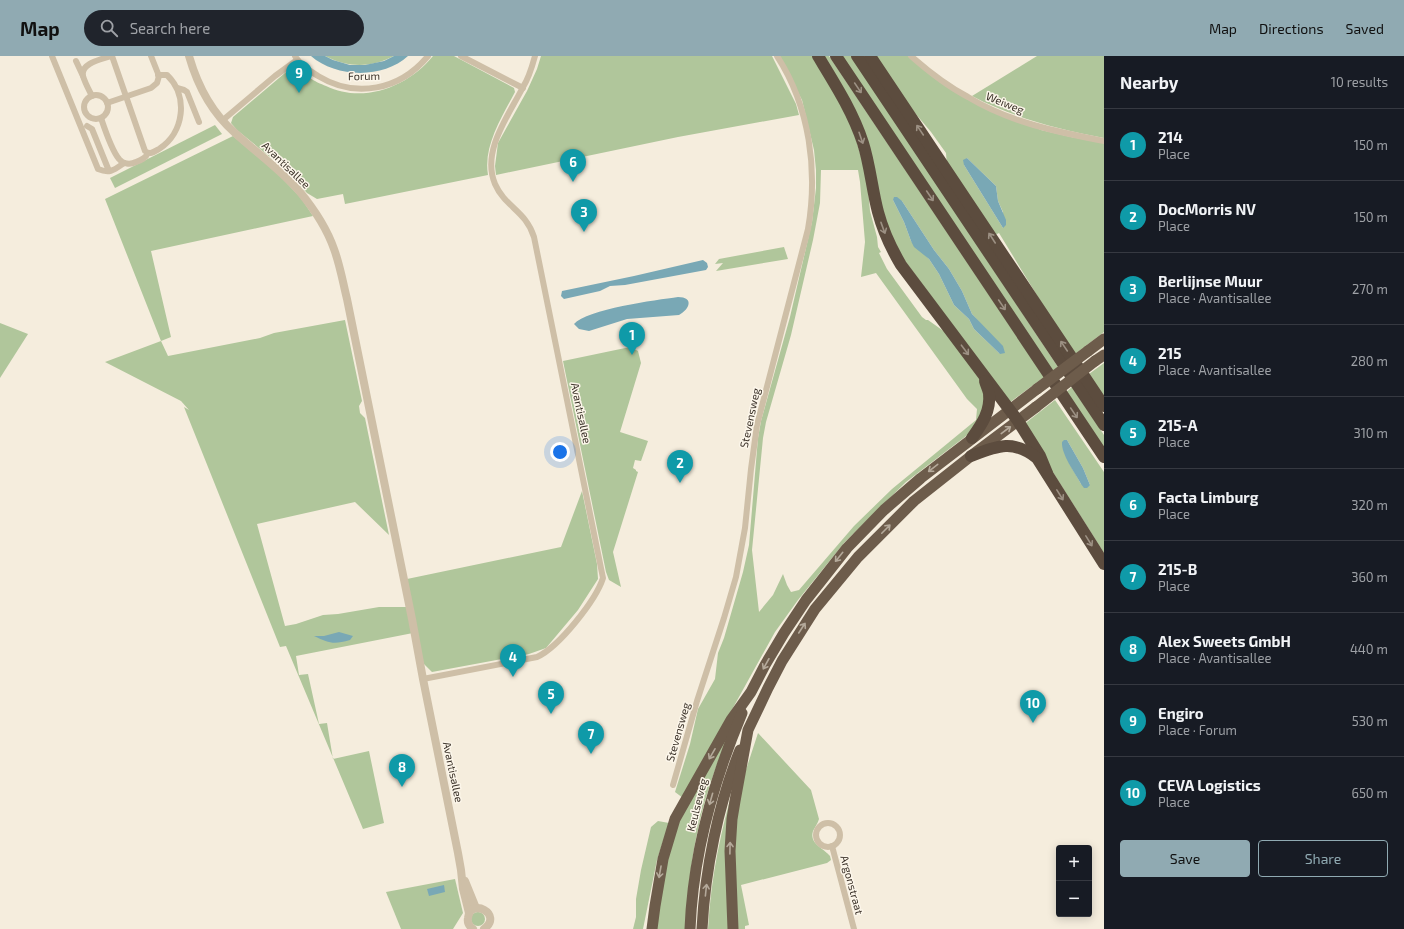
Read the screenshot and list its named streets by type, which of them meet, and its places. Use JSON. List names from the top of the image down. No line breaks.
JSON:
{"streets":{"highway":["Keulseweg"],"street":["Forum","Weiweg","Avantisallee","Stevensweg","Argonstraat"]},"crossings":[["Forum","Avantisallee"]],"page":{"header":"Map","search":"Search here","nav":["Map","Directions","Saved"],"heading":["Nearby","10 results"],"pins":["9","6","3","1","2","4","5","10","7","8"],"list":[{"mark":"1","name":"214","note":"Place","value":"150 m"},{"mark":"2","name":"DocMorris NV","note":"Place","value":"150 m"},{"mark":"3","name":"Berlijnse Muur","note":"Place · Avantisallee","value":"270 m"},{"mark":"4","name":"215","note":"Place · Avantisallee","value":"280 m"},{"mark":"5","name":"215-A","note":"Place","value":"310 m"},{"mark":"6","name":"Facta Limburg","note":"Place","value":"320 m"},{"mark":"7","name":"215-B","note":"Place","value":"360 m"},{"mark":"8","name":"Alex Sweets GmbH","note":"Place · Avantisallee","value":"440 m"},{"mark":"9","name":"Engiro","note":"Place · Forum","value":"530 m"},{"mark":"10","name":"CEVA Logistics","note":"Place","value":"650 m"}],"buttons":["Save","Share"],"map_buttons":["+","−"]}}
